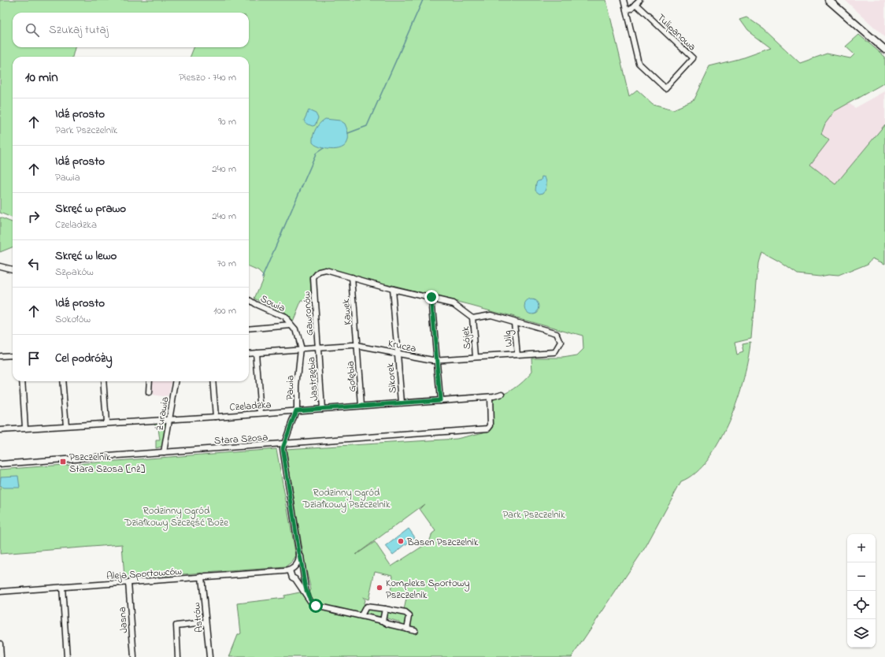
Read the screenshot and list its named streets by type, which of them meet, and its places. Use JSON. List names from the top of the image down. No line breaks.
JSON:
{"streets":{"street":["Tulipanowa","Sowia","Kawek","Gawronów","Sójek","Wilg","Krucza","Gołębia","Sikorek","Jastrzębia","Pawia","Czeladzka","Żurawia","Stara Szosa","Aleja Sportowców","Astrów","Jasna"]},"crossings":[["Sowia","Krucza"],["Sowia","Pawia"],["Kawek","Gawronów"],["Kawek","Krucza"],["Kawek","Gołębia"],["Gawronów","Krucza"],["Gawronów","Jastrzębia"],["Sójek","Krucza"],["Wilg","Krucza"],["Krucza","Gołębia"],["Krucza","Sikorek"],["Krucza","Jastrzębia"],["Krucza","Pawia"],["Gołębia","Czeladzka"],["Sikorek","Czeladzka"],["Jastrzębia","Czeladzka"],["Pawia","Czeladzka"],["Pawia","Stara Szosa"],["Pawia","Aleja Sportowców"],["Czeladzka","Żurawia"],["Czeladzka","Stara Szosa"],["Żurawia","Stara Szosa"],["Aleja Sportowców","Astrów"],["Aleja Sportowców","Jasna"]],"parks":["Rodzinny Ogród Działkowy Pszczelnik","Rodzinny Ogród Działkowy Szczęść Boże","Park Pszczelnik"],"places":{"transit":["Pszczelnik Stara Szosa [nż]"],"other":["Basen Pszczelnik","Kompleks Sportowy Pszczelnik"]},"page":{"search":"Szukaj tutaj","heading":["10 min","Pieszo · 740 m"],"list":[["Idź prosto","Park Pszczelnik","90 m"],["Idź prosto","Pawia","240 m"],["Skręć w prawo","Czeladzka","240 m"],["Skręć w lewo","Szpaków","70 m"],["Idź prosto","Sokołów","100 m"],"Cel podróży"],"map_buttons":["+","−"]}}
